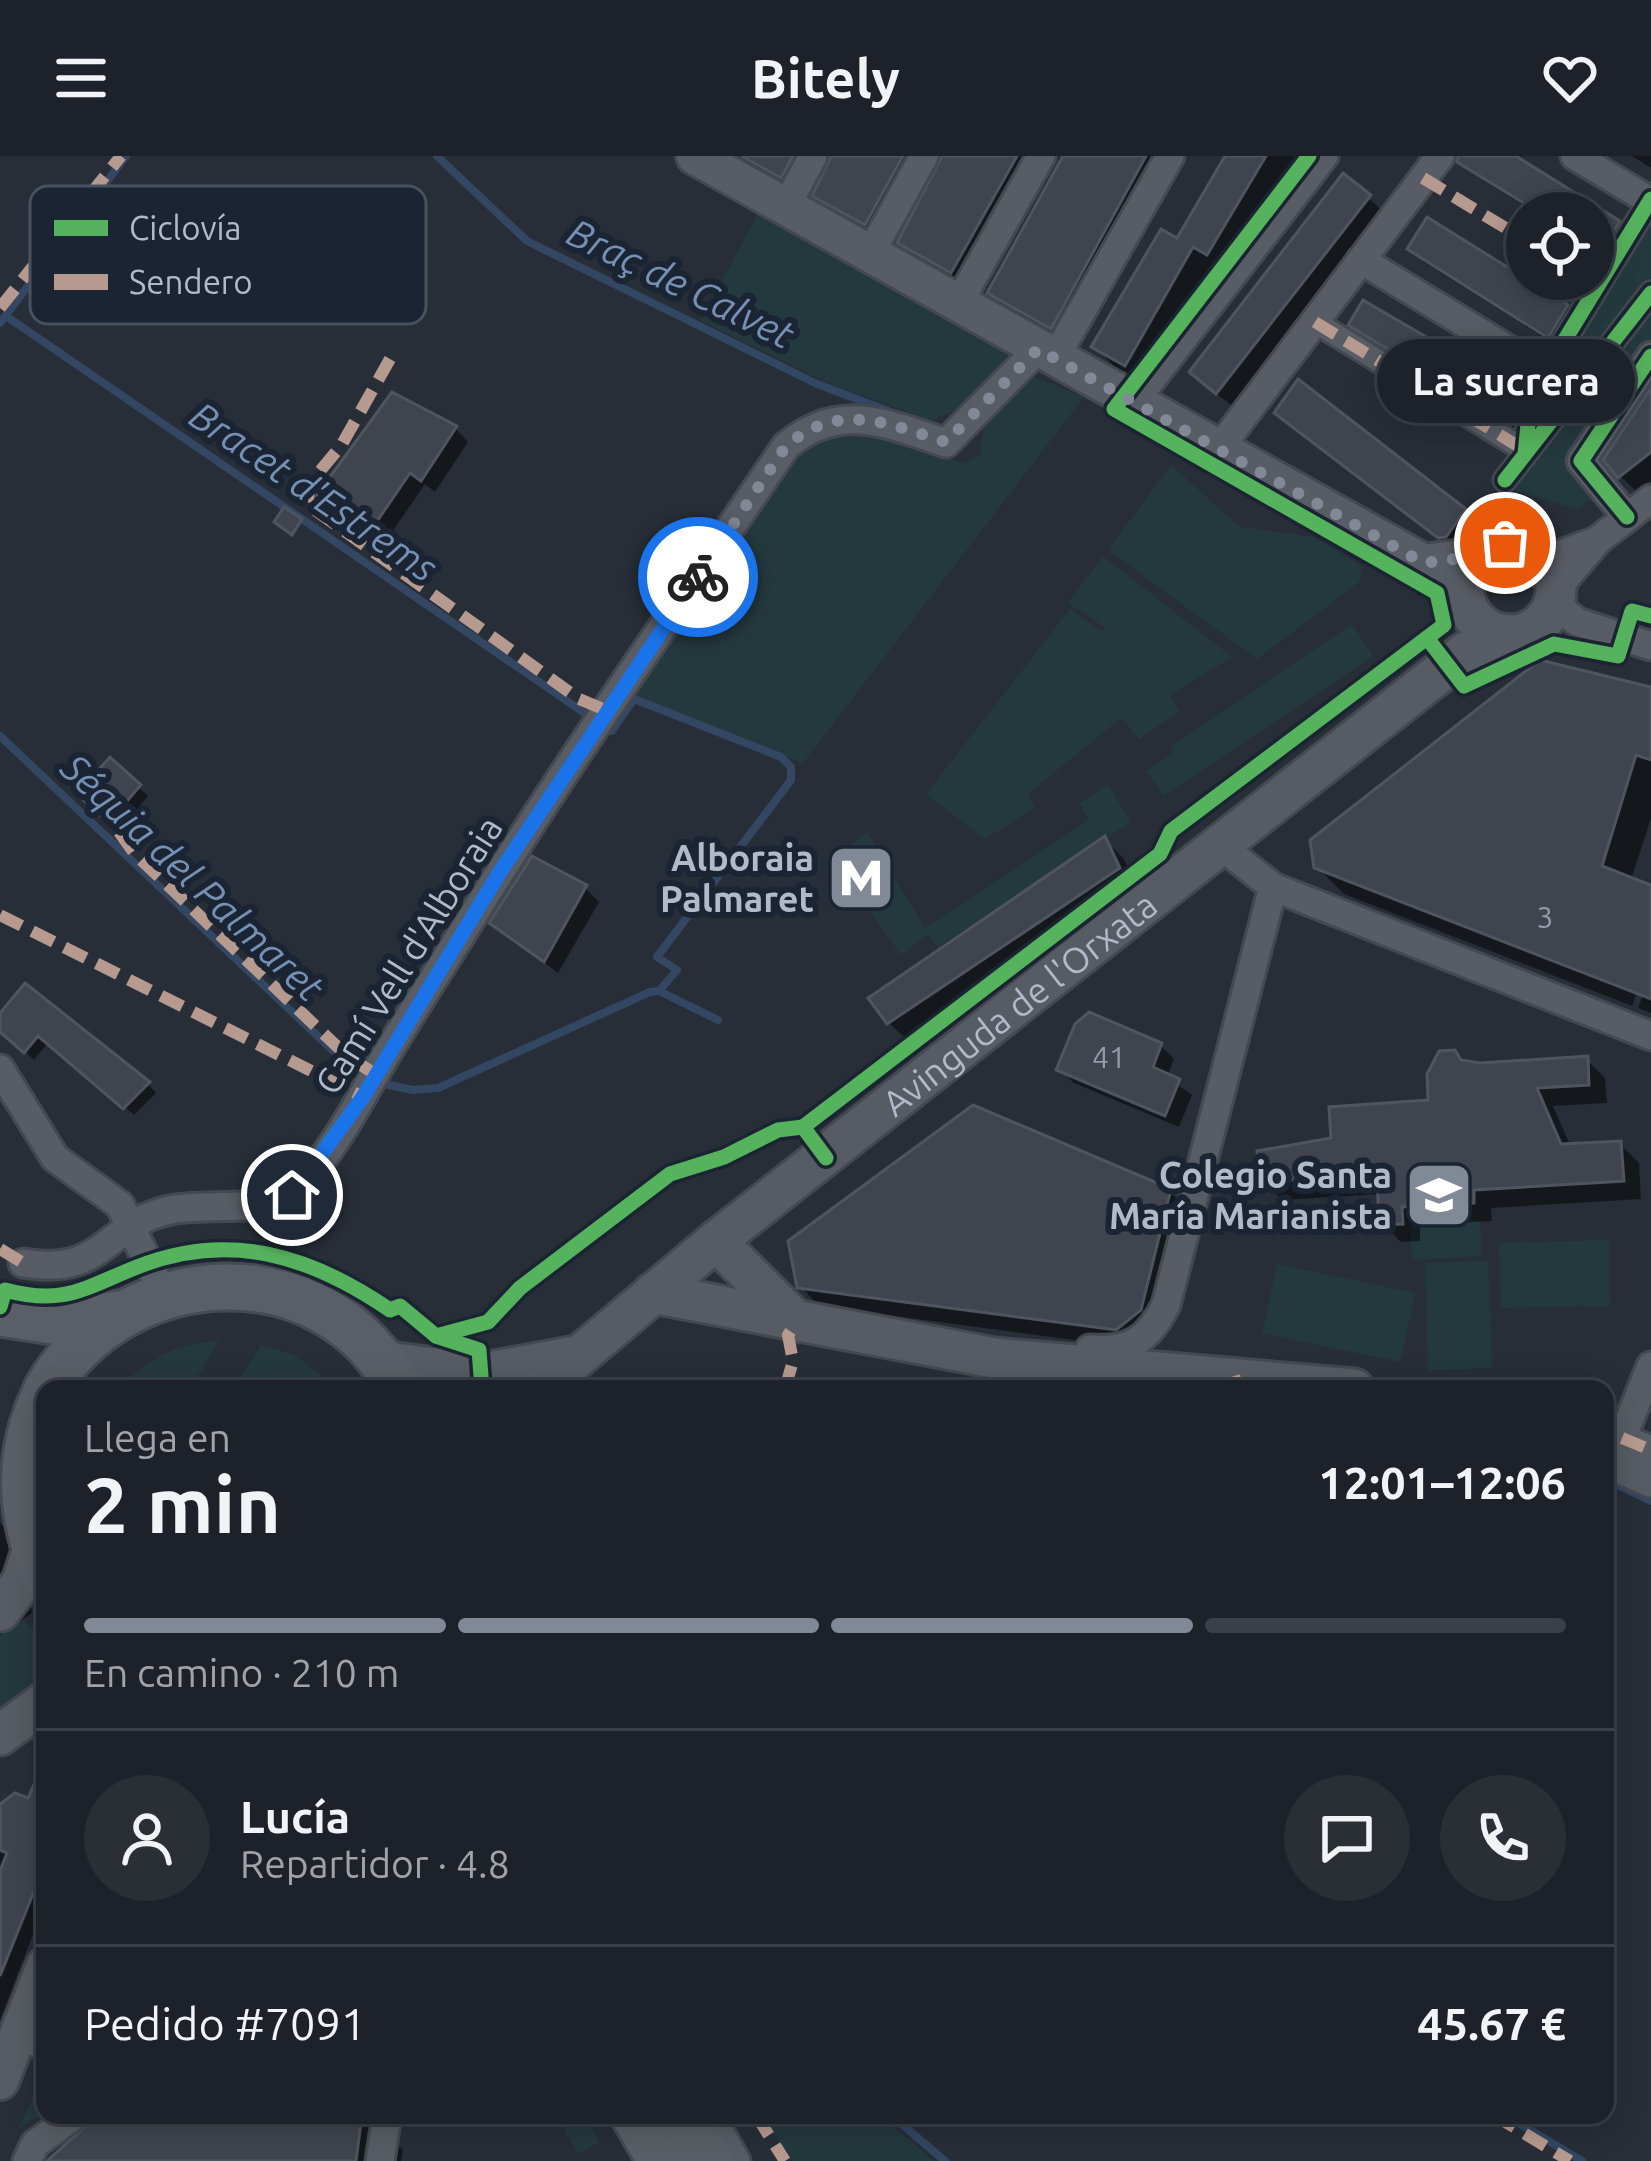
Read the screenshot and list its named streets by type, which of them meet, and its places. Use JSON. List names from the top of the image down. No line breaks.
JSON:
{"streets":{"main road":["Avinguda de l'Orxata"],"street":["Camí Vell d'Alboraia"]},"water":["Braç de Calvet","Bracet d'Estrems","Séquia del Palmaret"],"places":{"other":["La sucrera"],"metro station":["Alboraia Palmaret"],"school or university":["Colegio Santa María Marianista"]},"house_numbers":["3","41"],"legend":["Ciclovía","Sendero"],"page":{"header":"Bitely","bubble":"La sucrera","heading":["2 min","Llega en","12:01–12:06"],"panel":["Lucía","Repartidor · 4.8","Pedido #7091","45.67 €"],"bar":"En camino · 210 m"}}
